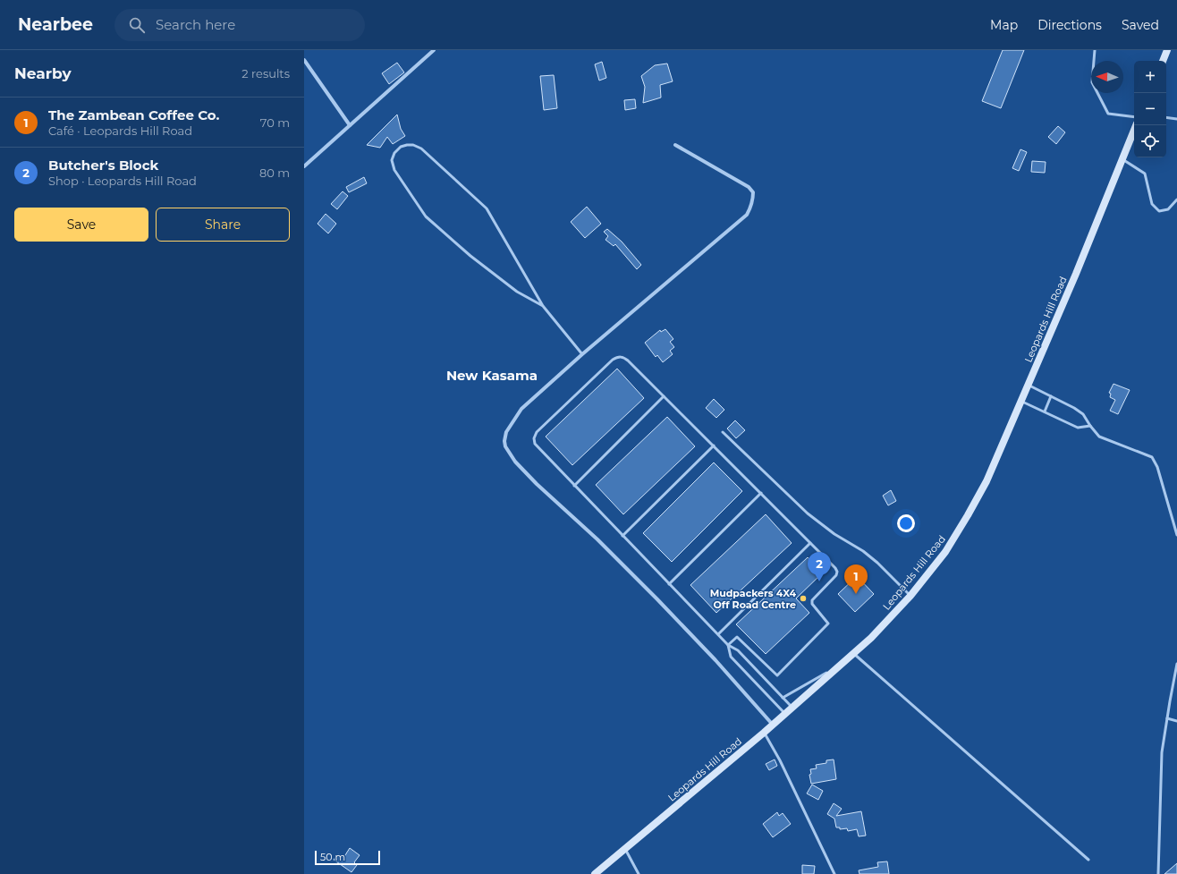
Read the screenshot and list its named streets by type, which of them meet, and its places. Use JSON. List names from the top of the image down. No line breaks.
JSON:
{"streets":{"main road":["Leopards Hill Road"]},"districts":["New Kasama"],"places":["Mudpackers 4X4 Off Road Centre"],"scale_bar":"50 m","north":"left","page":{"header":"Nearbee","search":"Search here","nav":["Map","Directions","Saved"],"heading":["Nearby","2 results"],"map_buttons":["+","−"],"list":[{"mark":"1","name":"The Zambean Coffee Co.","note":"Café · Leopards Hill Road","value":"70 m"},{"mark":"2","name":"Butcher's Block","note":"Shop · Leopards Hill Road","value":"80 m"}],"buttons":["Save","Share"],"pins":["2","1"],"scale":"50 m"}}
